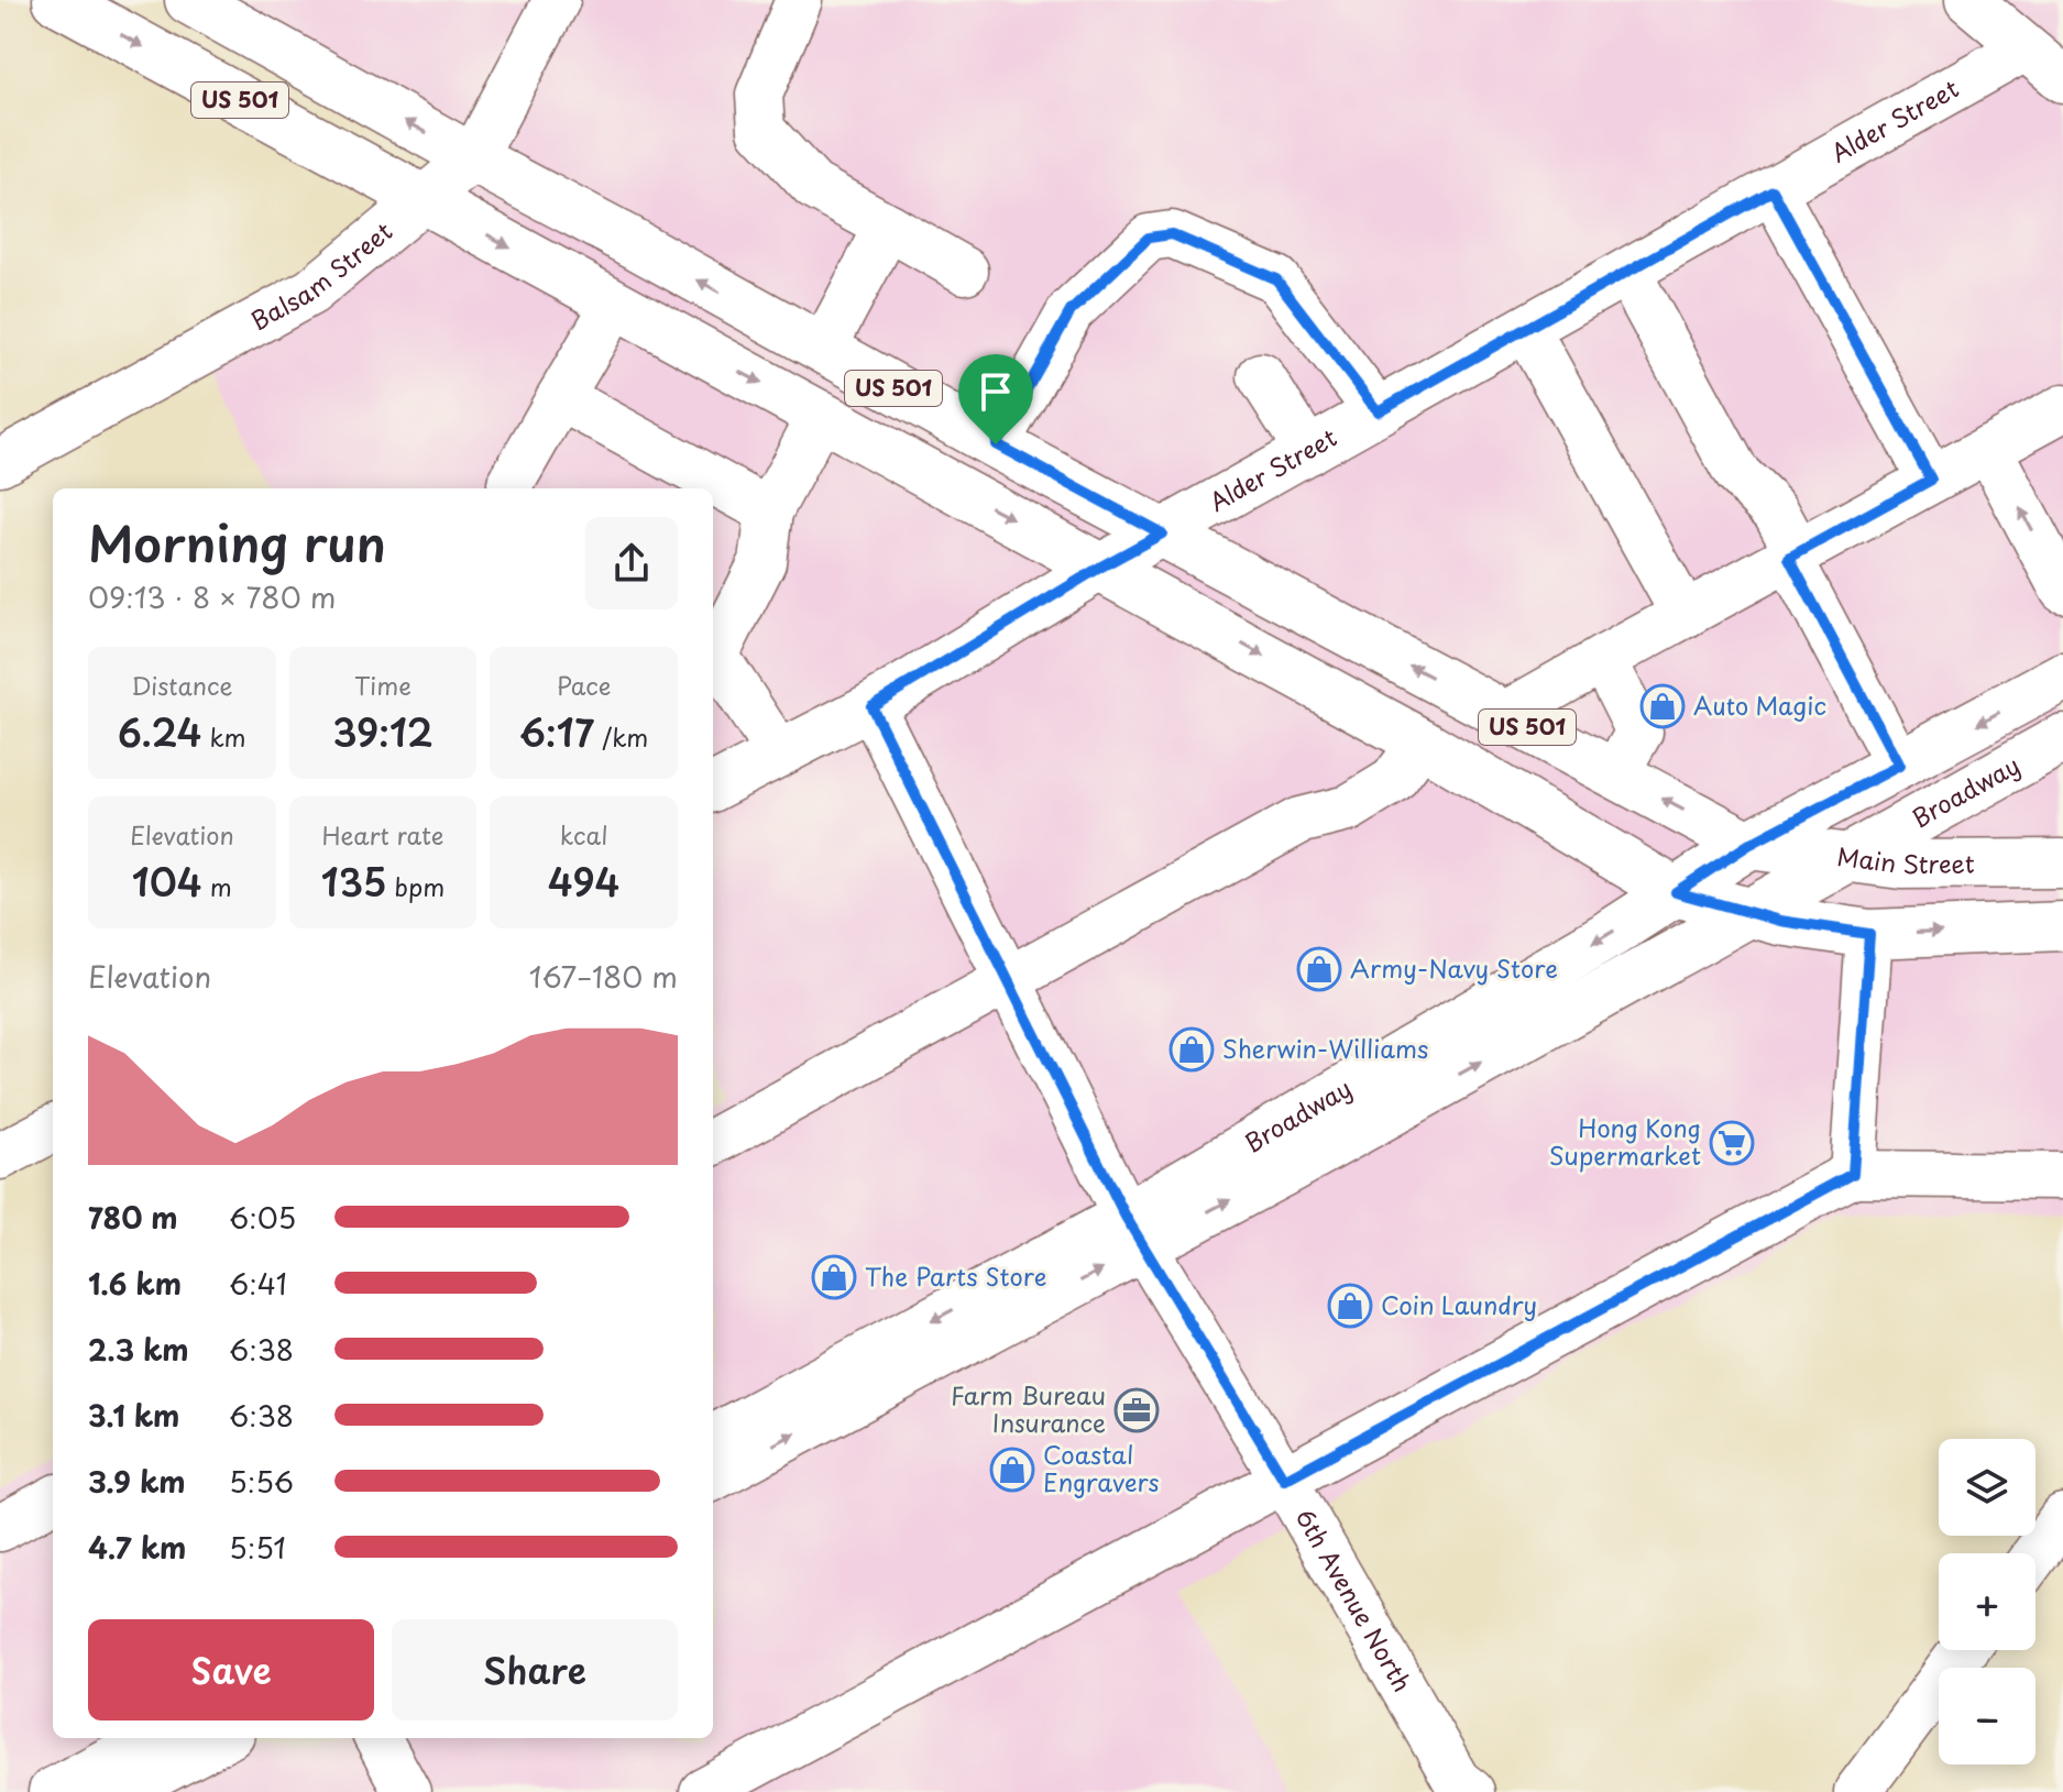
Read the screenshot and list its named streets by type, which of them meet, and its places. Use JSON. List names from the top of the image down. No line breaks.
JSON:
{"streets":{"main road":["US 501","Broadway","Main Street"],"street":["Alder Street","Balsam Street","6th Avenue North"]},"crossings":[["US 501","Alder Street"],["US 501","Balsam Street"],["US 501","Broadway"],["US 501","Main Street"],["Alder Street","6th Avenue North"],["Broadway","Main Street"],["Broadway","6th Avenue North"]],"places":{"shop":["Auto Magic","Army-Navy Store","Sherwin-Williams","The Parts Store","Coin Laundry","Coastal Engravers"],"supermarket":["Hong Kong Supermarket"],"office":["Farm Bureau Insurance"]},"page":{"heading":["Morning run","09:13 · 8 × 780 m"],"stats":[["Distance","6.24 km"],["Time","39:12"],["Pace","6:17 /km"],["Elevation","104 m"],["Heart rate","135 bpm"],["kcal","494"]],"chart":["Elevation","167–180 m"],"list":[{"name":"780 m","note":"6:05"},{"name":"1.6 km","note":"6:41"},{"name":"2.3 km","note":"6:38"},{"name":"3.1 km","note":"6:38"},{"name":"3.9 km","note":"5:56"},{"name":"4.7 km","note":"5:51"}],"map_buttons":["+","−"],"buttons":["Save","Share"]}}
